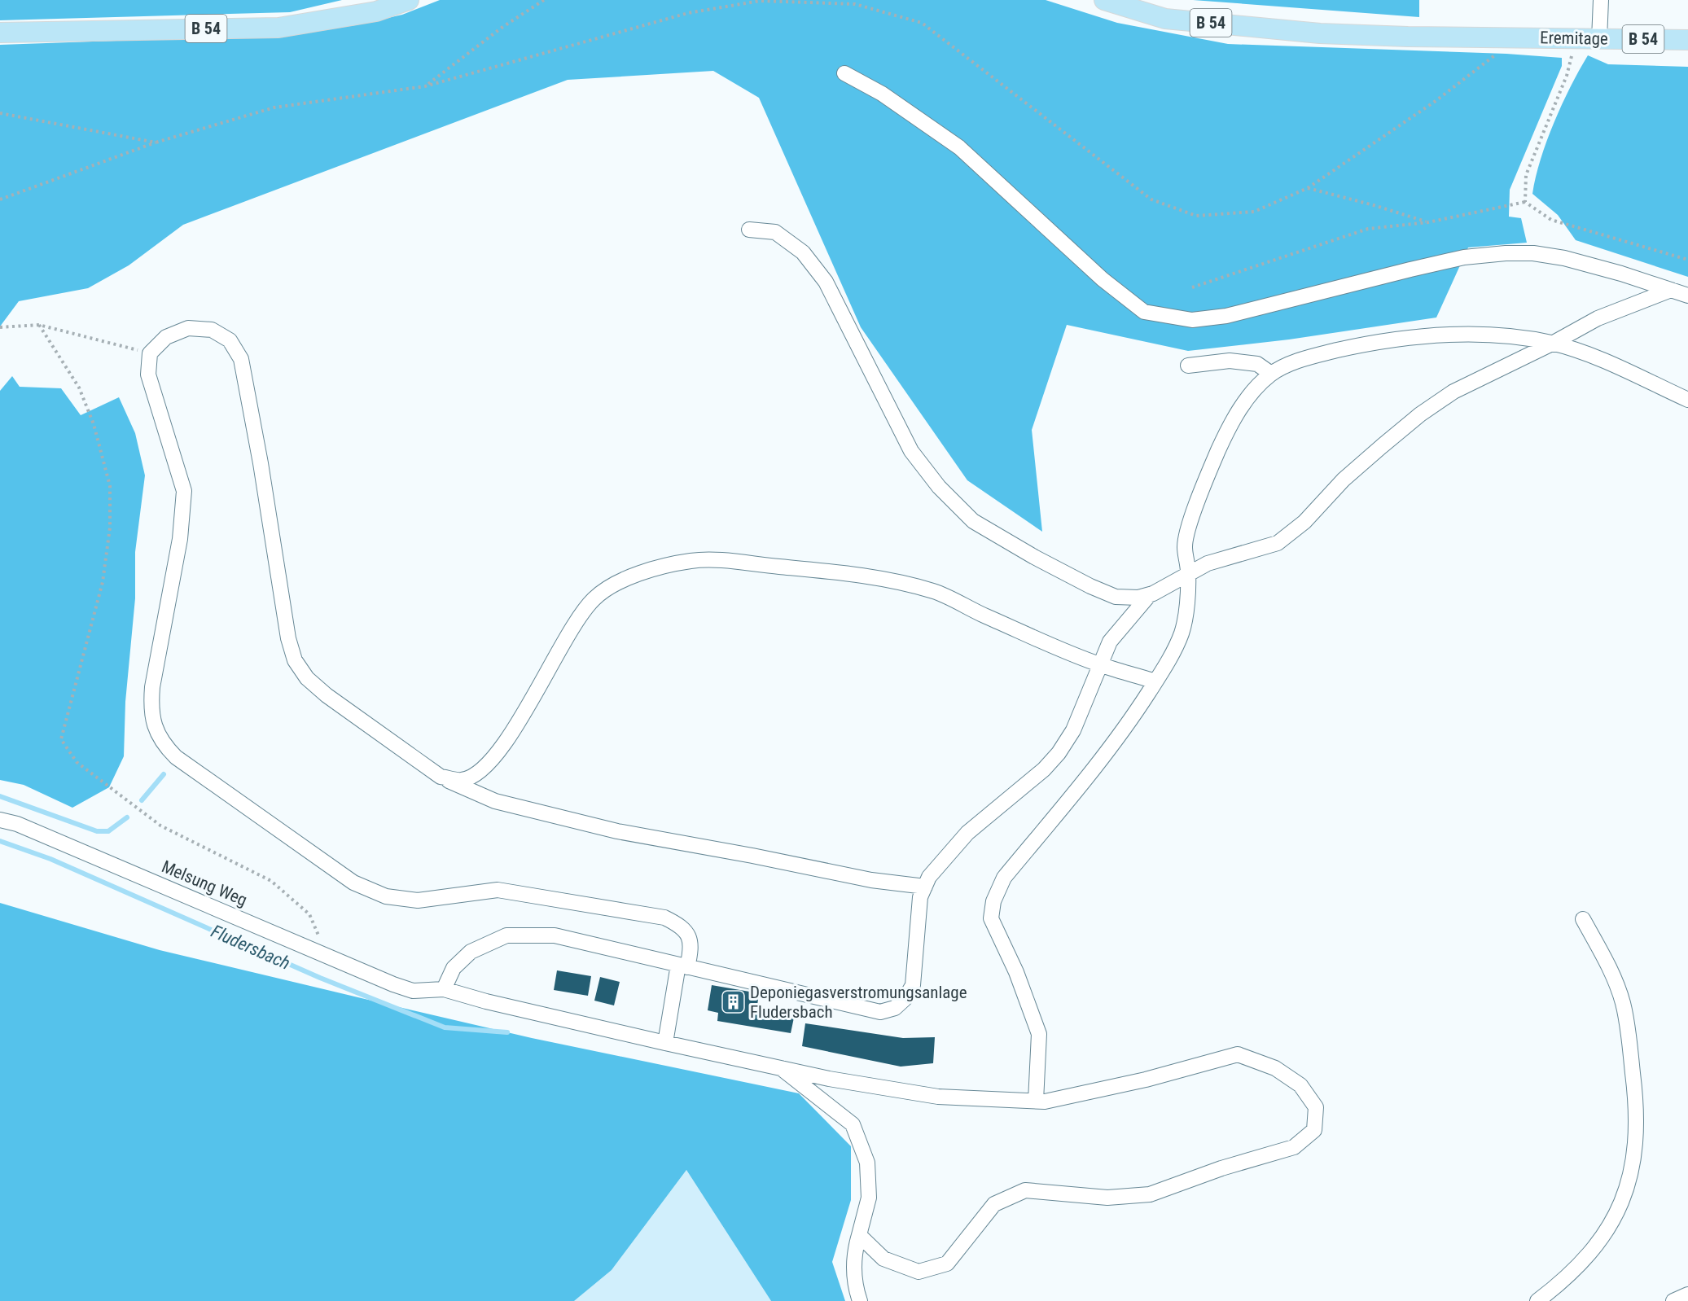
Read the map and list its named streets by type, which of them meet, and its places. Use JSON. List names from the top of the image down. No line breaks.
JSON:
{"streets":{"main road":["B 54","Eremitage"],"street":["Melsung Weg"]},"crossings":[["B 54","Eremitage"]],"water":["Fludersbach"],"places":{"building":["Deponiegasverstromungsanlage Fludersbach"]}}
